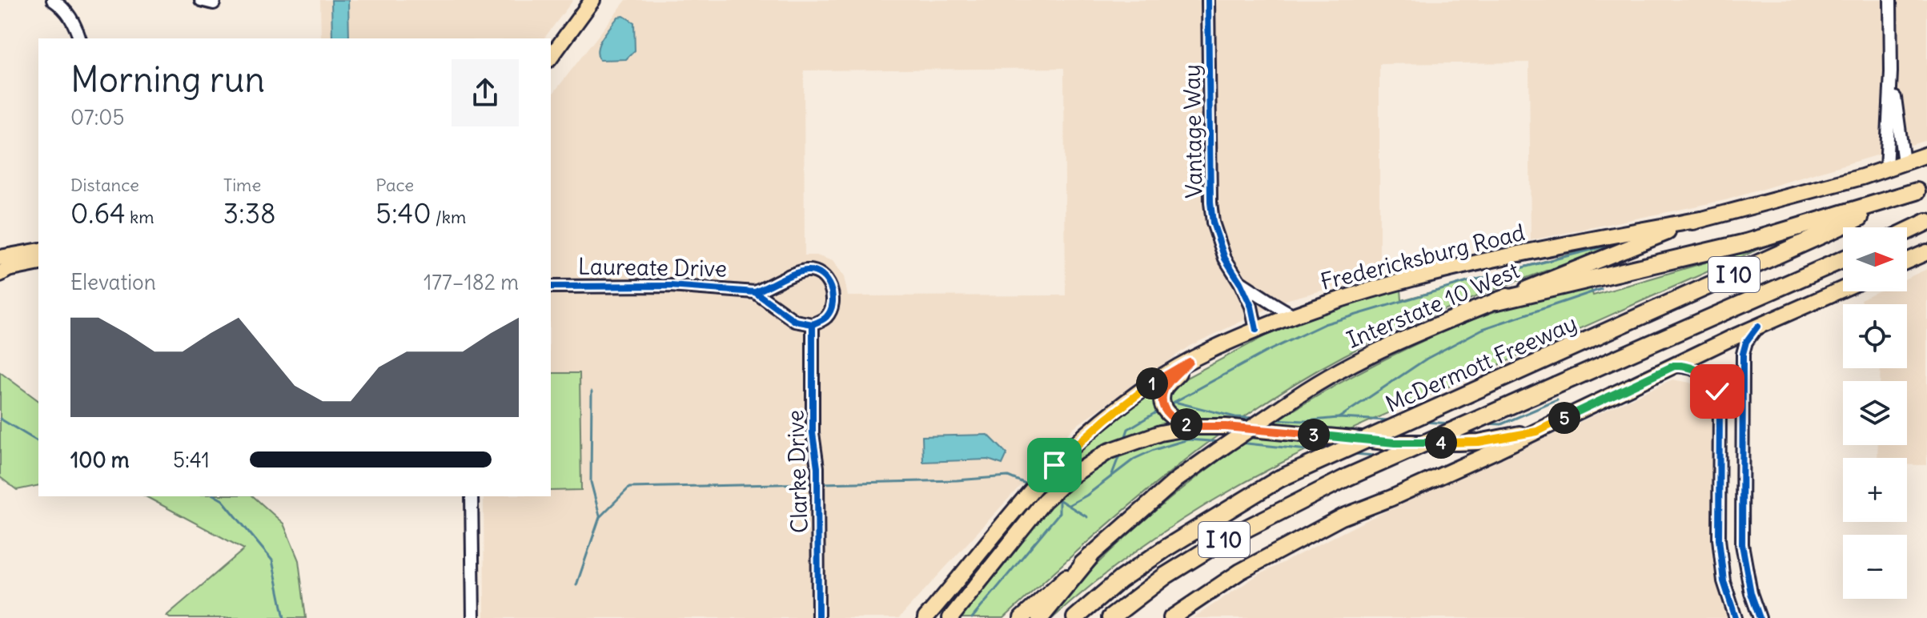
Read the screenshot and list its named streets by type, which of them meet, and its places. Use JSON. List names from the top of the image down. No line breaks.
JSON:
{"streets":{"highway":["I 10","McDermott Freeway"],"main road":["Fredericksburg Road","Interstate 10 West"],"street":["Vantage Way","Laureate Drive","Clarke Drive"]},"crossings":[["Vantage Way","Fredericksburg Road"],["Fredericksburg Road","Interstate 10 West"],["Laureate Drive","Clarke Drive"]],"north":"right","page":{"heading":["Morning run","07:05"],"stats":[["Distance","0.64 km"],["Time","3:38"],["Pace","5:40 /km"]],"map_buttons":["+","−"],"chart":["Elevation","177–182 m"],"pins":["1","5","2","3","4"],"list":[{"name":"100 m","note":"5:41"}]}}
